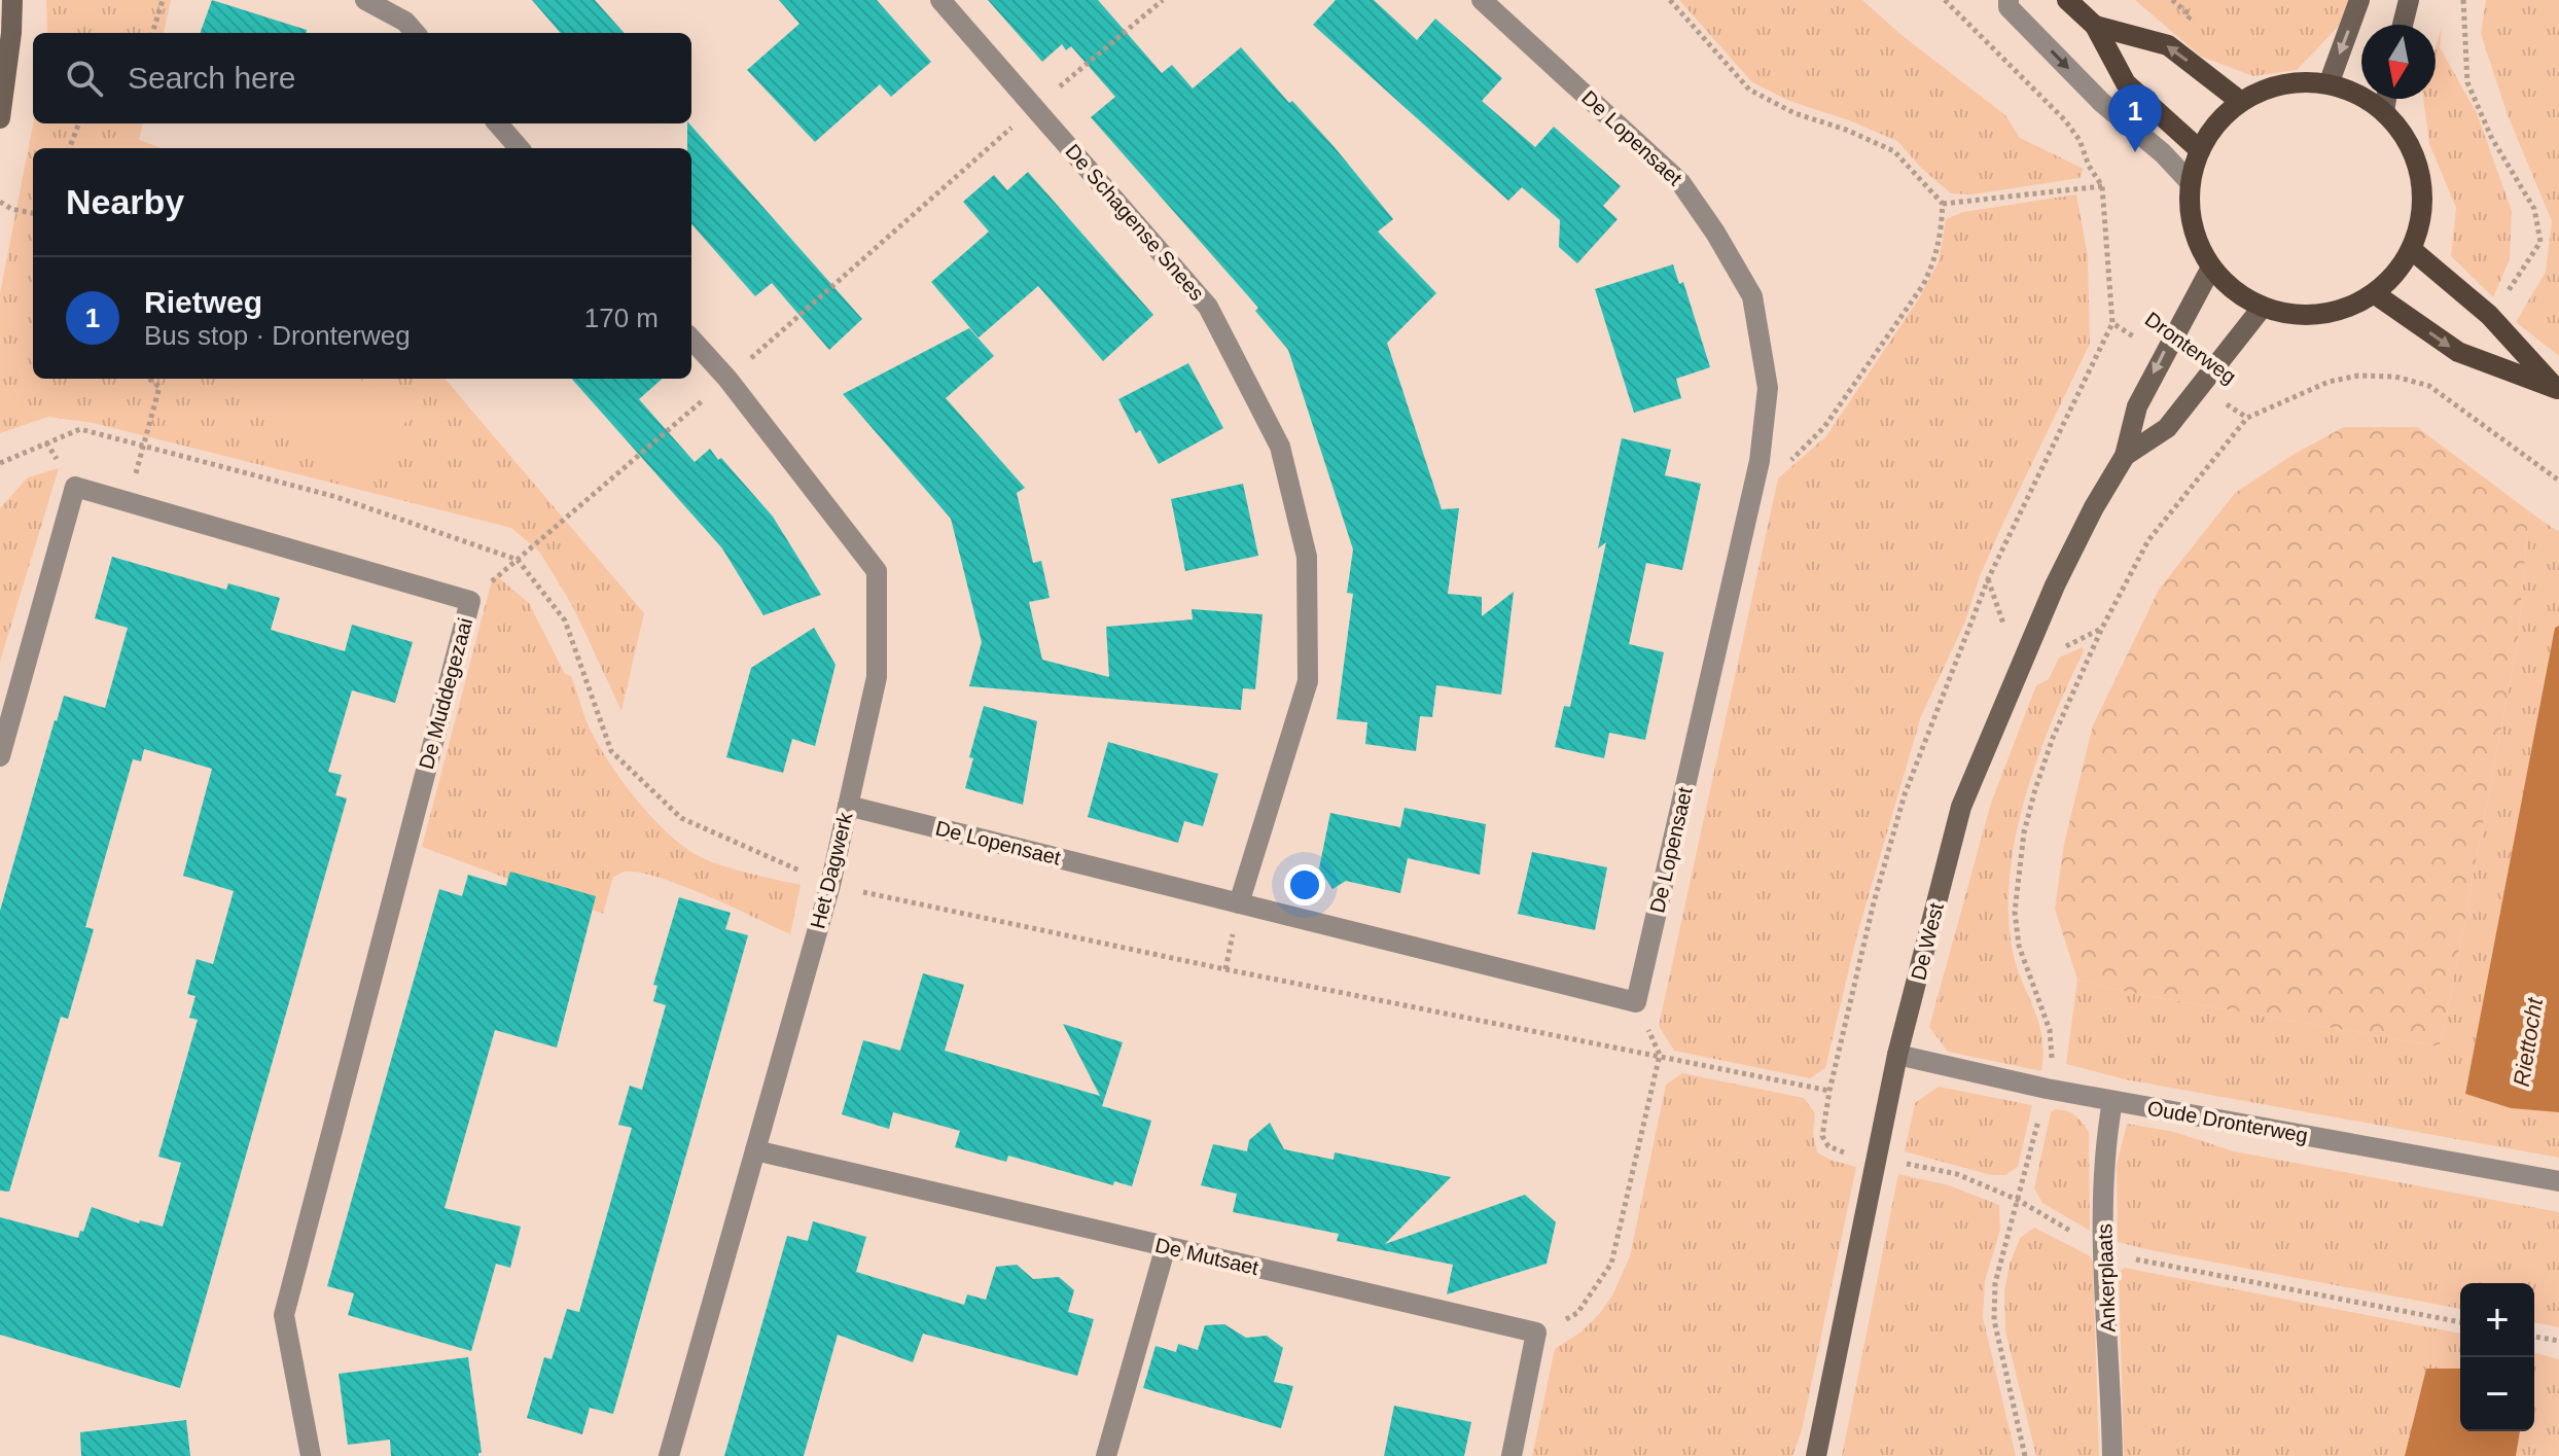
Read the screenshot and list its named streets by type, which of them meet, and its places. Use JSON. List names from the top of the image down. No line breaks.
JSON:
{"streets":{"main road":["De West"],"street":["De Lopensaet","De Schagense Snees","De Muddegezaai","Het Dagwerk","Oude Dronterweg","De Mutsaet","Ankerplaats"],"path":["Dronterweg"]},"crossings":[["De Lopensaet","De Schagense Snees"],["De Lopensaet","Het Dagwerk"],["Dronterweg","De West"],["Het Dagwerk","De Mutsaet"],["De West","Oude Dronterweg"],["Oude Dronterweg","Ankerplaats"]],"water":["Riettocht"],"north":"bottom","page":{"search":"Search here","pins":"1","heading":"Nearby","list":[{"mark":"1","name":"Rietweg","note":"Bus stop · Dronterweg","value":"170 m"}],"map_buttons":["+","−"]}}
